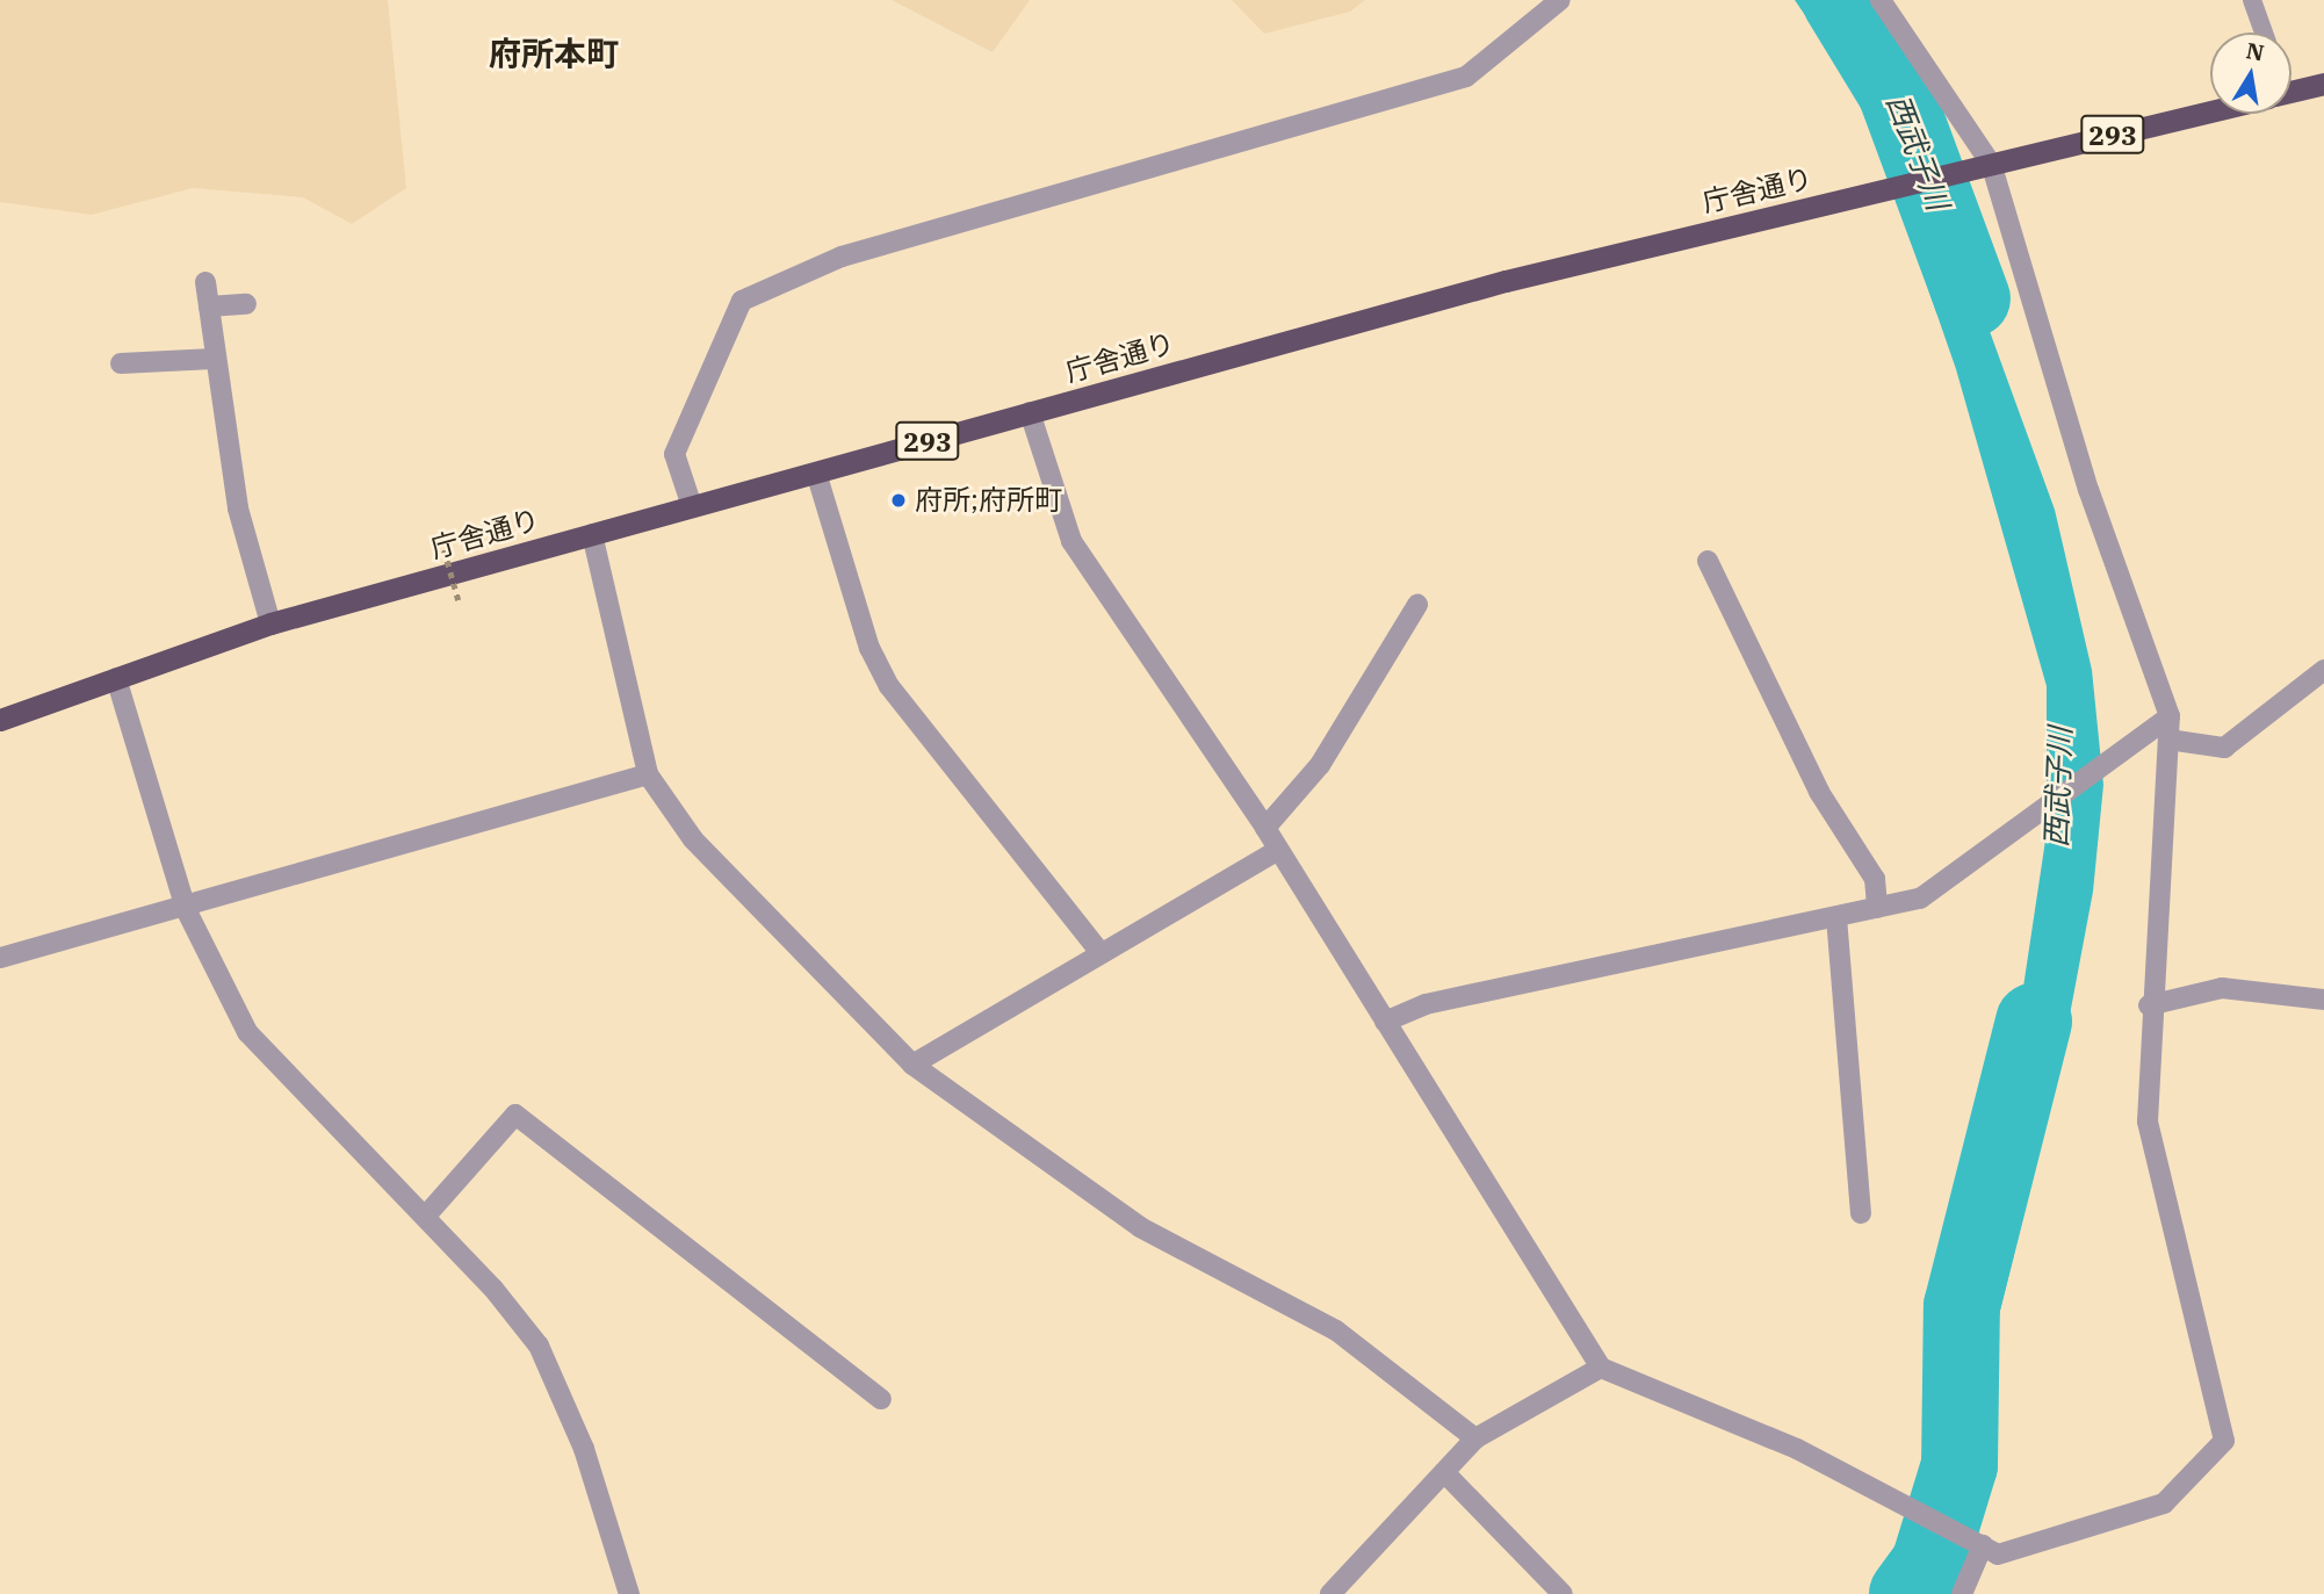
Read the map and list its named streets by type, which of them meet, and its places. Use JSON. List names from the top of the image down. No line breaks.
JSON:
{"streets":{"highway":["293","庁舎通り"]},"districts":["府所本町"],"water":["西武子川"],"places":["府所;府所町"],"north":"top"}
